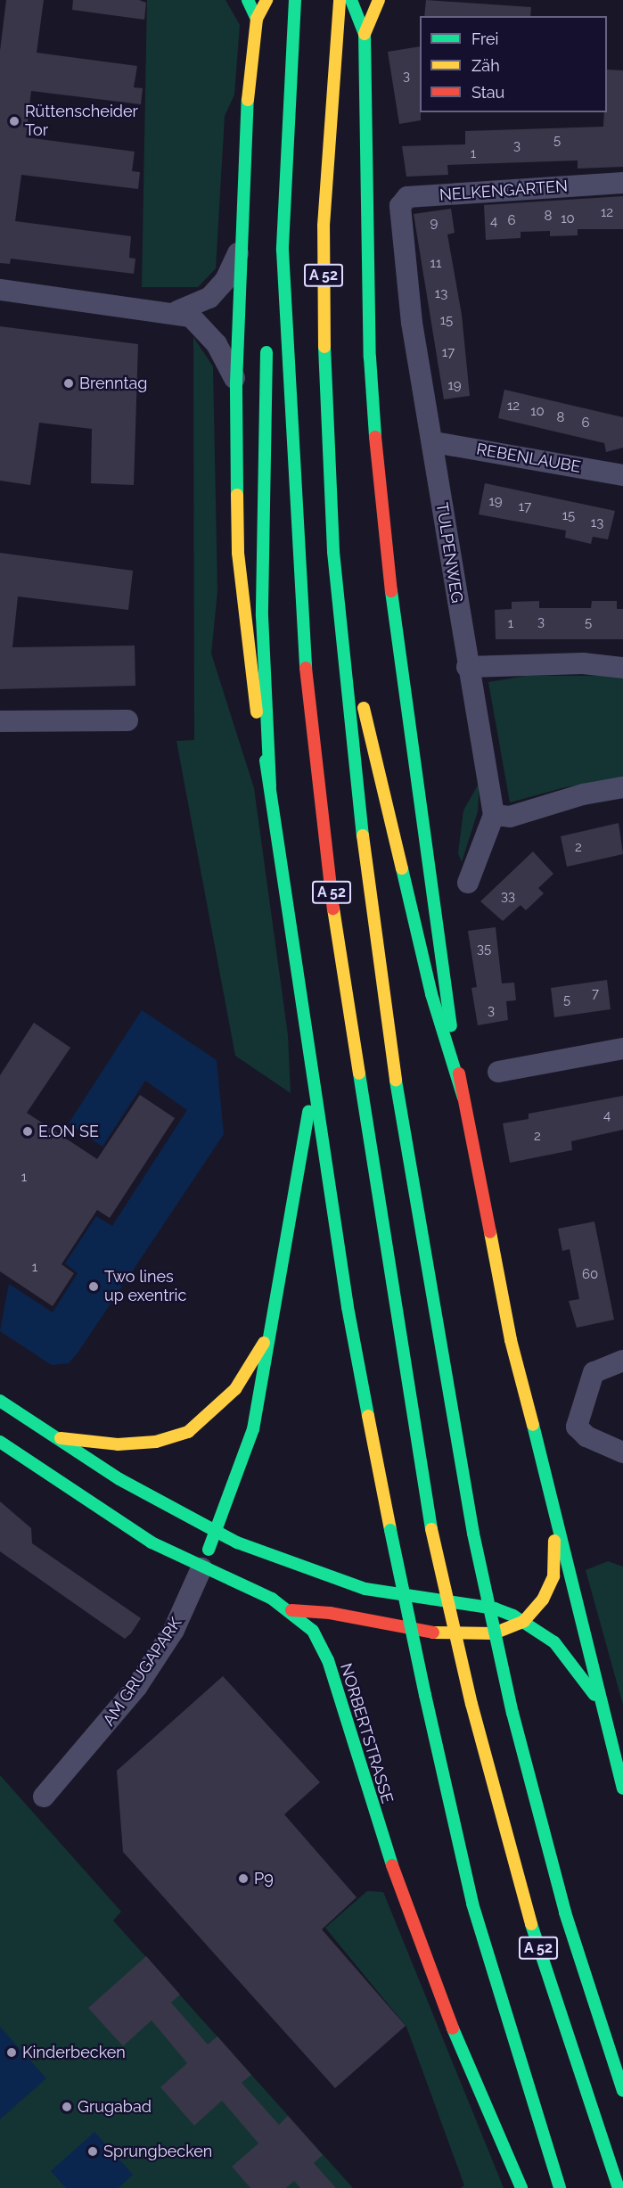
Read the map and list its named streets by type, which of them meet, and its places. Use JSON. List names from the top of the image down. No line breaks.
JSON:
{"streets":{"main road":["A 52","AM GRUGAPARK","NORBERTSTRASSE"],"street":["NELKENGARTEN","REBENLAUBE","TULPENWEG"]},"crossings":[["NELKENGARTEN","TULPENWEG"],["REBENLAUBE","TULPENWEG"],["AM GRUGAPARK","NORBERTSTRASSE"]],"places":["Rüttenscheider Tor","Brenntag","E.ON SE","Two lines up exentric","P9","Kinderbecken","Grugabad","Sprungbecken"],"house_numbers":["3","5","3","1","12","8","10","6","4","9","11","13","15","17","19","12","10","8","6","19","17","15","13","3","5","1","2","33","35","7","5","3","4","2","1","1","60"],"legend":["Frei","Zäh","Stau"]}
